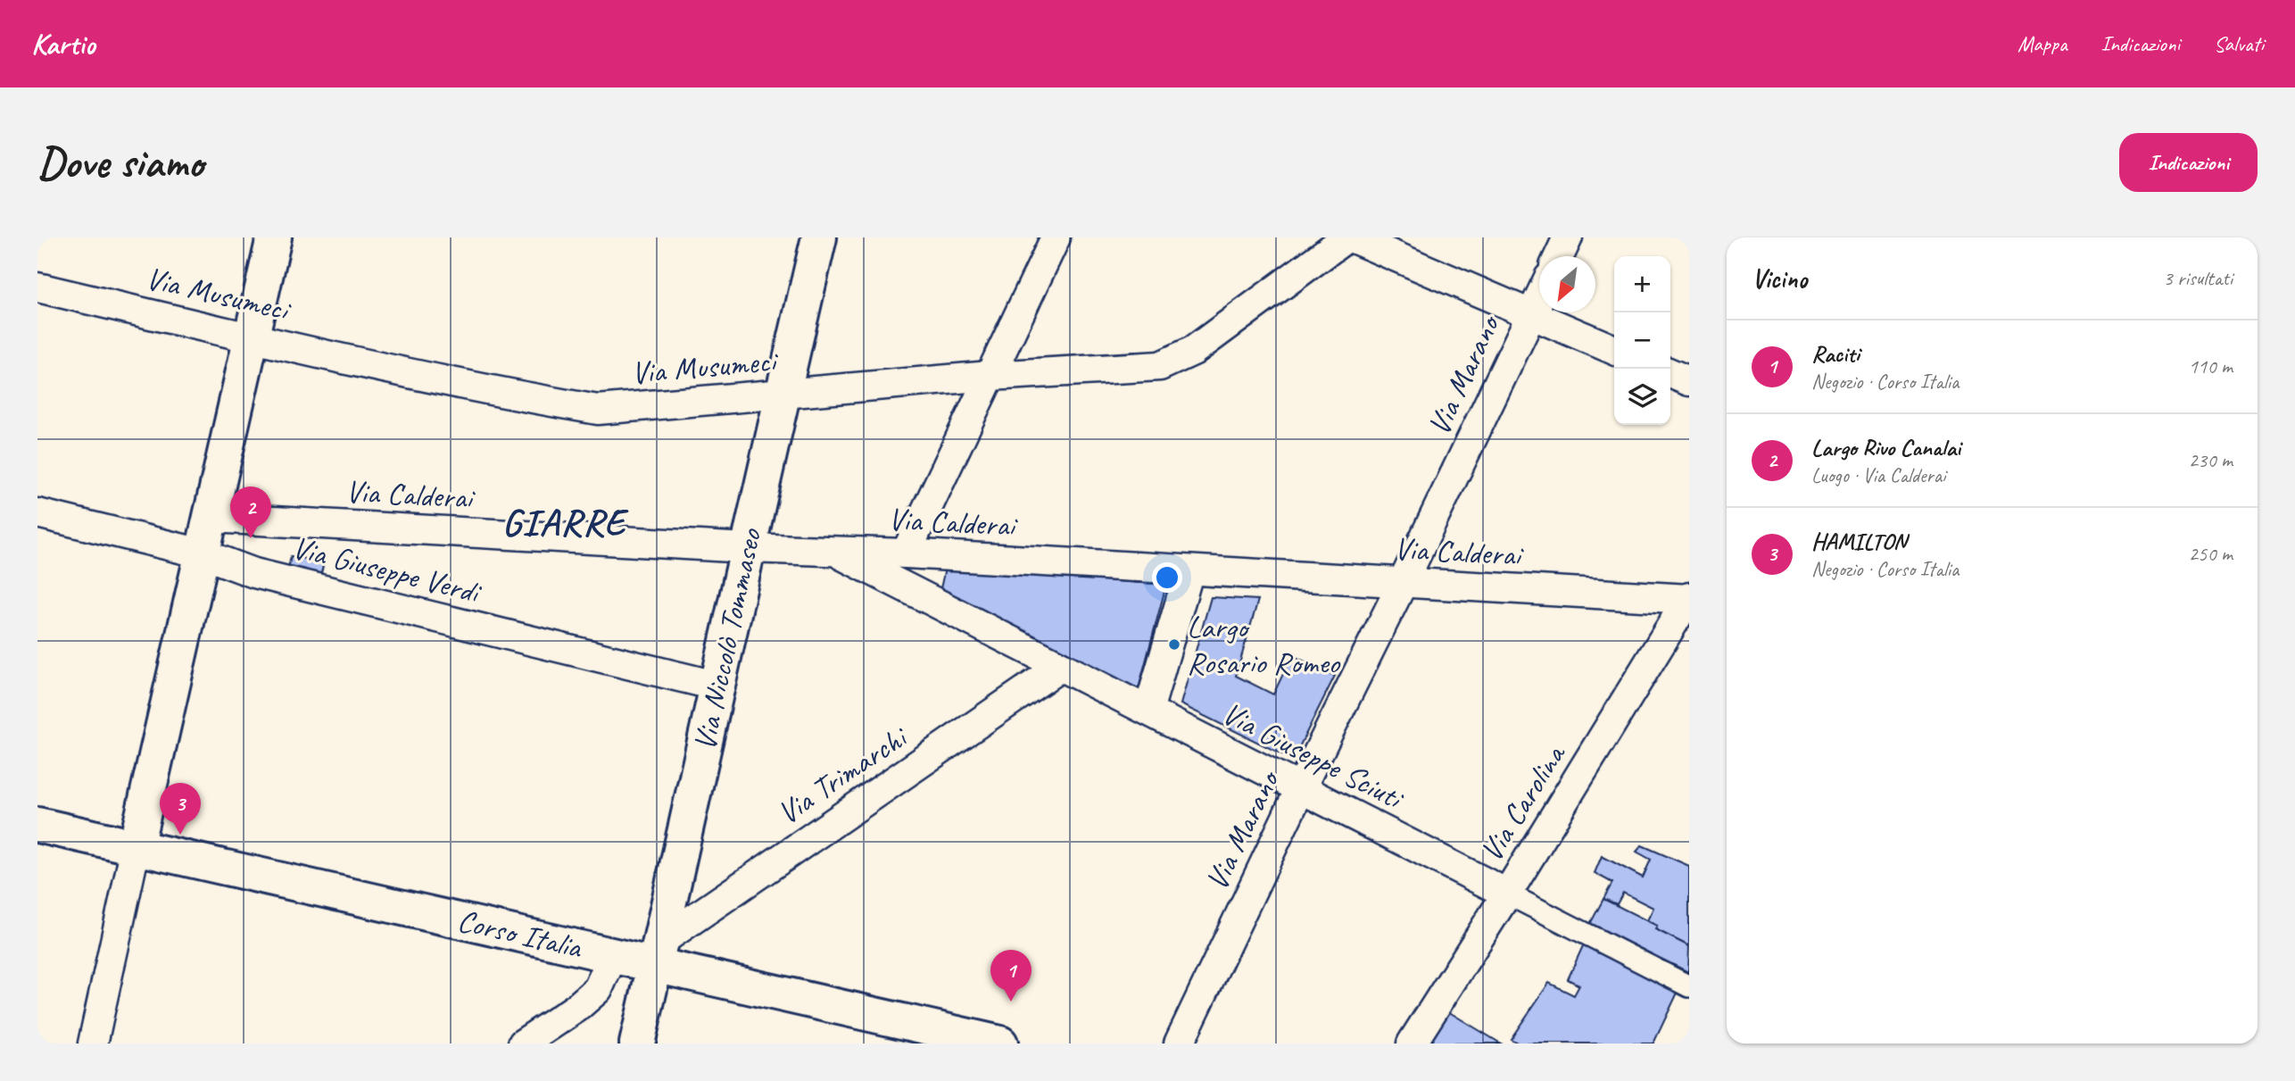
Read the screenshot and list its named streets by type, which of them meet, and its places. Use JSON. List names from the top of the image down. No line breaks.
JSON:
{"streets":{"street":["Via Musumeci","Via Marano","Via Calderai","Via Giuseppe Verdi","Via Niccolò Tommaseo","Via Giuseppe Sciuti","Via Trimarchi","Via Carolina","Corso Italia"]},"crossings":[["Via Musumeci","Via Niccolò Tommaseo"],["Via Marano","Via Calderai"],["Via Marano","Via Giuseppe Sciuti"],["Via Calderai","Via Niccolò Tommaseo"],["Via Calderai","Via Giuseppe Sciuti"],["Via Calderai","Via Carolina"],["Via Giuseppe Verdi","Via Niccolò Tommaseo"],["Via Niccolò Tommaseo","Via Trimarchi"],["Via Niccolò Tommaseo","Corso Italia"],["Via Giuseppe Sciuti","Via Trimarchi"],["Via Giuseppe Sciuti","Via Carolina"],["Via Trimarchi","Corso Italia"]],"districts":["GIARRE"],"places":["Largo Rosario Romeo"],"north":"bottom left","page":{"header":"Kartio","nav":["Mappa","Indicazioni","Salvati"],"buttons":"Indicazioni","title":"Dove siamo","heading":["Vicino","3 risultati"],"map_buttons":["+","−"],"list":[{"mark":"1","name":"Raciti","note":"Negozio · Corso Italia","value":"110 m"},{"mark":"2","name":"Largo Rivo Canalai","note":"Luogo · Via Calderai","value":"230 m"},{"mark":"3","name":"HAMILTON","note":"Negozio · Corso Italia","value":"250 m"}],"pins":["2","3","1"]}}
